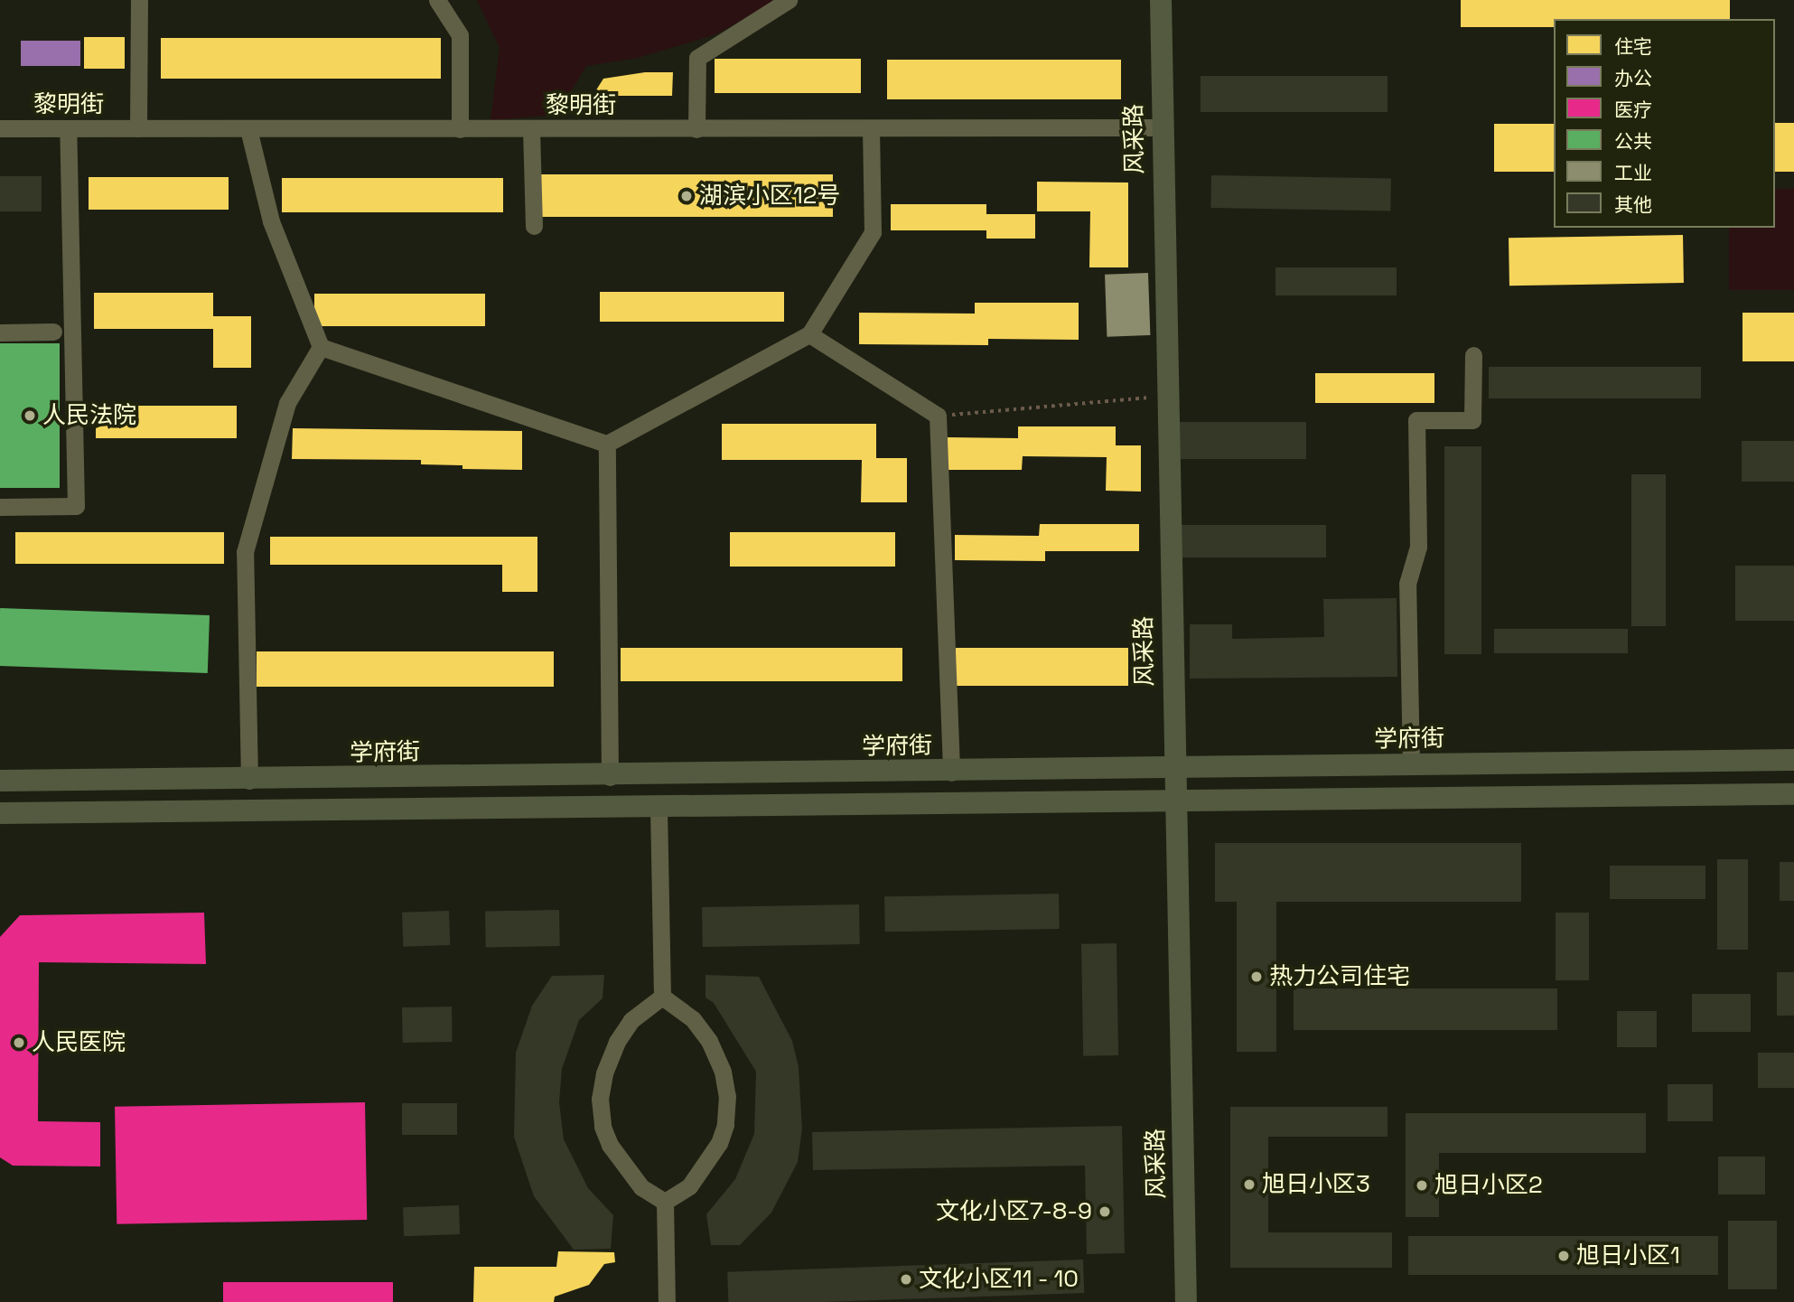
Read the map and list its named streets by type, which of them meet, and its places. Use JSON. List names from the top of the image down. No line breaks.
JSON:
{"streets":{"main road":["风采路","学府街"],"street":["黎明街"]},"crossings":[["黎明街","风采路"],["风采路","学府街"]],"places":["湖滨小区12号","人民法院","热力公司住宅","人民医院","旭日小区3","旭日小区2","文化小区7-8-9","旭日小区1","文化小区11 - 10"],"legend":["住宅","办公","医疗","公共","工业","其他"]}
